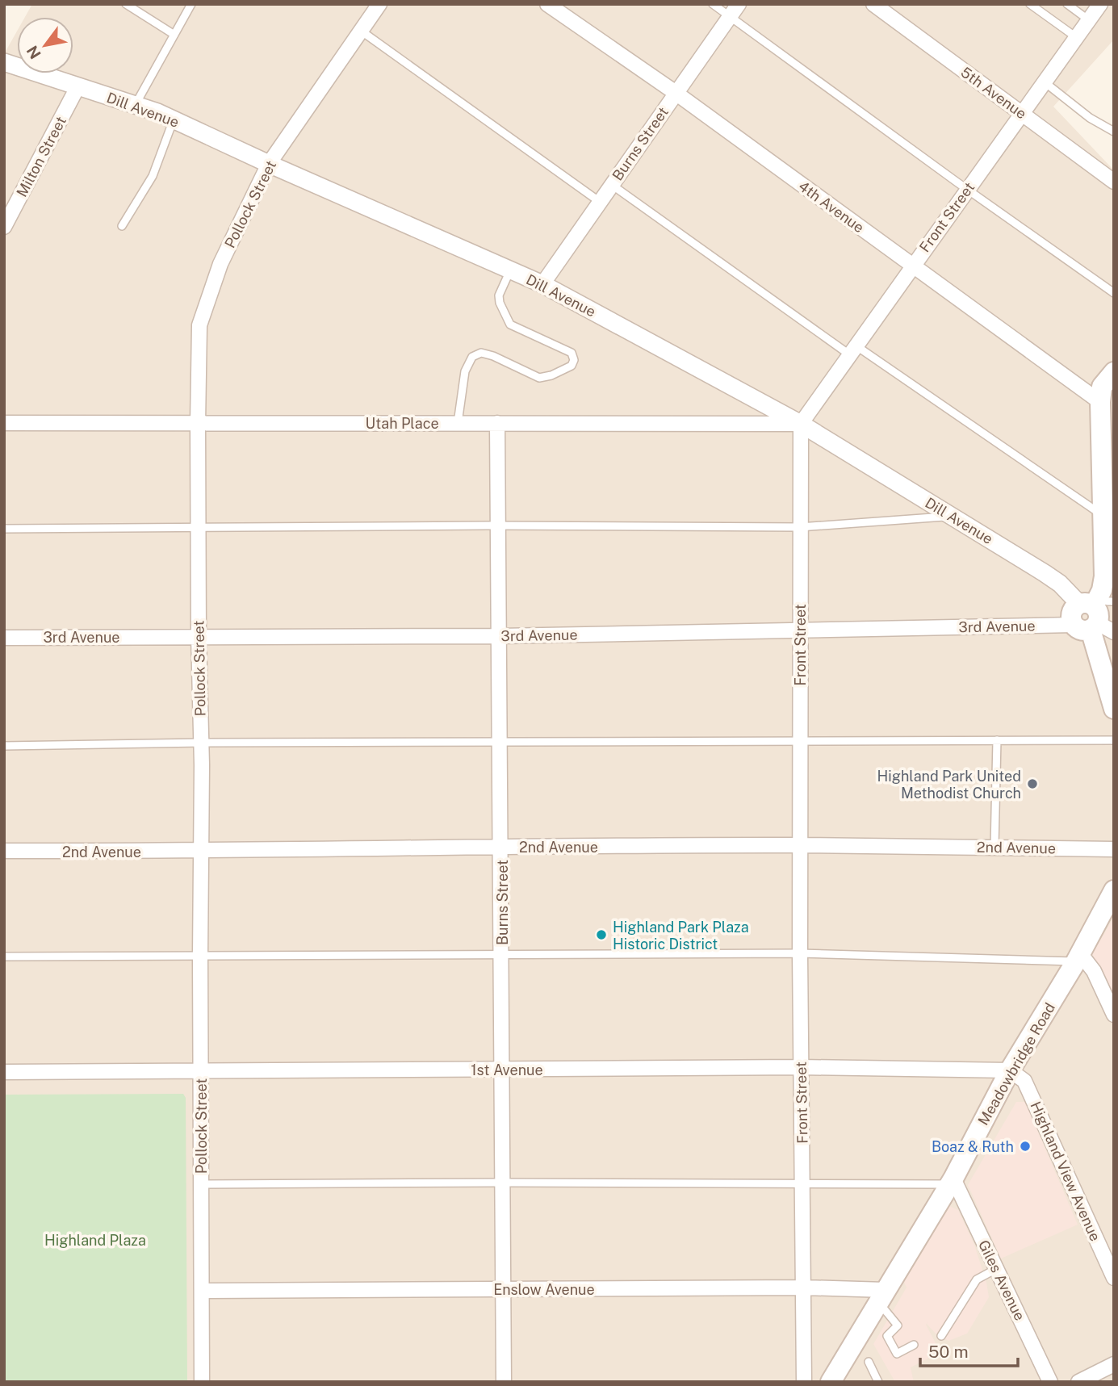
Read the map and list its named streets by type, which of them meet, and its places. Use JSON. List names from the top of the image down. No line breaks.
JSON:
{"streets":{"main road":["Meadowbridge Road"],"street":["5th Avenue","Dill Avenue","Burns Street","Milton Street","Pollock Street","4th Avenue","Front Street","Utah Place","3rd Avenue","2nd Avenue","1st Avenue","Highland View Avenue","Giles Avenue","Enslow Avenue"]},"crossings":[["5th Avenue","Front Street"],["Dill Avenue","Burns Street"],["Dill Avenue","Milton Street"],["Dill Avenue","Pollock Street"],["Dill Avenue","Front Street"],["Dill Avenue","Utah Place"],["Dill Avenue","3rd Avenue"],["Burns Street","4th Avenue"],["Burns Street","Utah Place"],["Burns Street","3rd Avenue"],["Burns Street","2nd Avenue"],["Burns Street","1st Avenue"],["Burns Street","Enslow Avenue"],["Pollock Street","Utah Place"],["Pollock Street","3rd Avenue"],["Pollock Street","2nd Avenue"],["Pollock Street","1st Avenue"],["Pollock Street","Enslow Avenue"],["4th Avenue","Front Street"],["Front Street","Utah Place"],["Front Street","3rd Avenue"],["Front Street","2nd Avenue"],["Front Street","1st Avenue"],["Front Street","Enslow Avenue"],["Meadowbridge Road","1st Avenue"],["Meadowbridge Road","Highland View Avenue"],["Meadowbridge Road","Giles Avenue"],["Meadowbridge Road","Enslow Avenue"],["1st Avenue","Highland View Avenue"]],"parks":["Highland Plaza"],"places":["Highland Park United Methodist Church","Highland Park Plaza Historic District","Boaz & Ruth"],"scale_bar":"50 m","north":"bottom left"}
